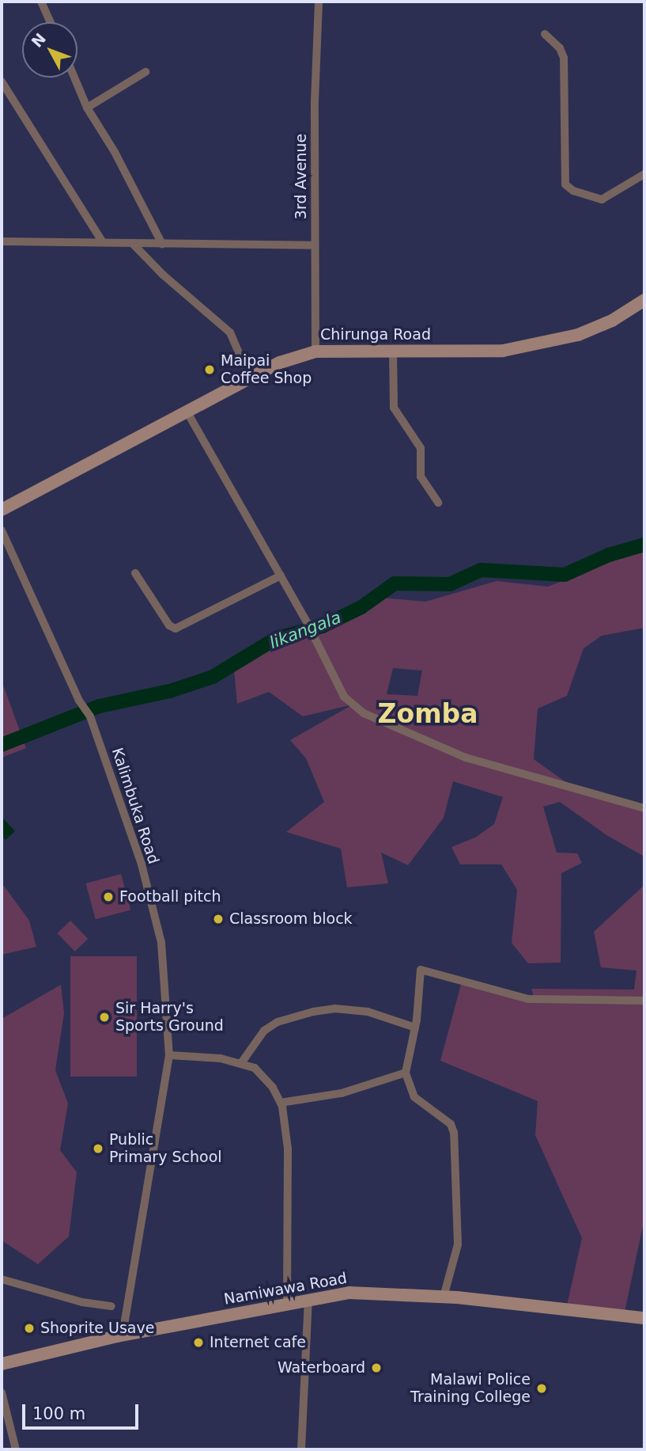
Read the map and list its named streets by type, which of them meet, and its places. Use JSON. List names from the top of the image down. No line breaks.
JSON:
{"streets":{"street":["3rd Avenue","Chirunga Road","Kalimbuka Road","Namiwawa Road"]},"crossings":[["3rd Avenue","Chirunga Road"],["Kalimbuka Road","Namiwawa Road"]],"districts":["Zomba"],"water":["likangala"],"places":["Maipai Coffee Shop","Football pitch","Classroom block","Sir Harry's Sports Ground","Public Primary School","Shoprite Usave","Internet cafe","Waterboard","Malawi Police Training College"],"scale_bar":"100 m","north":"top left"}
